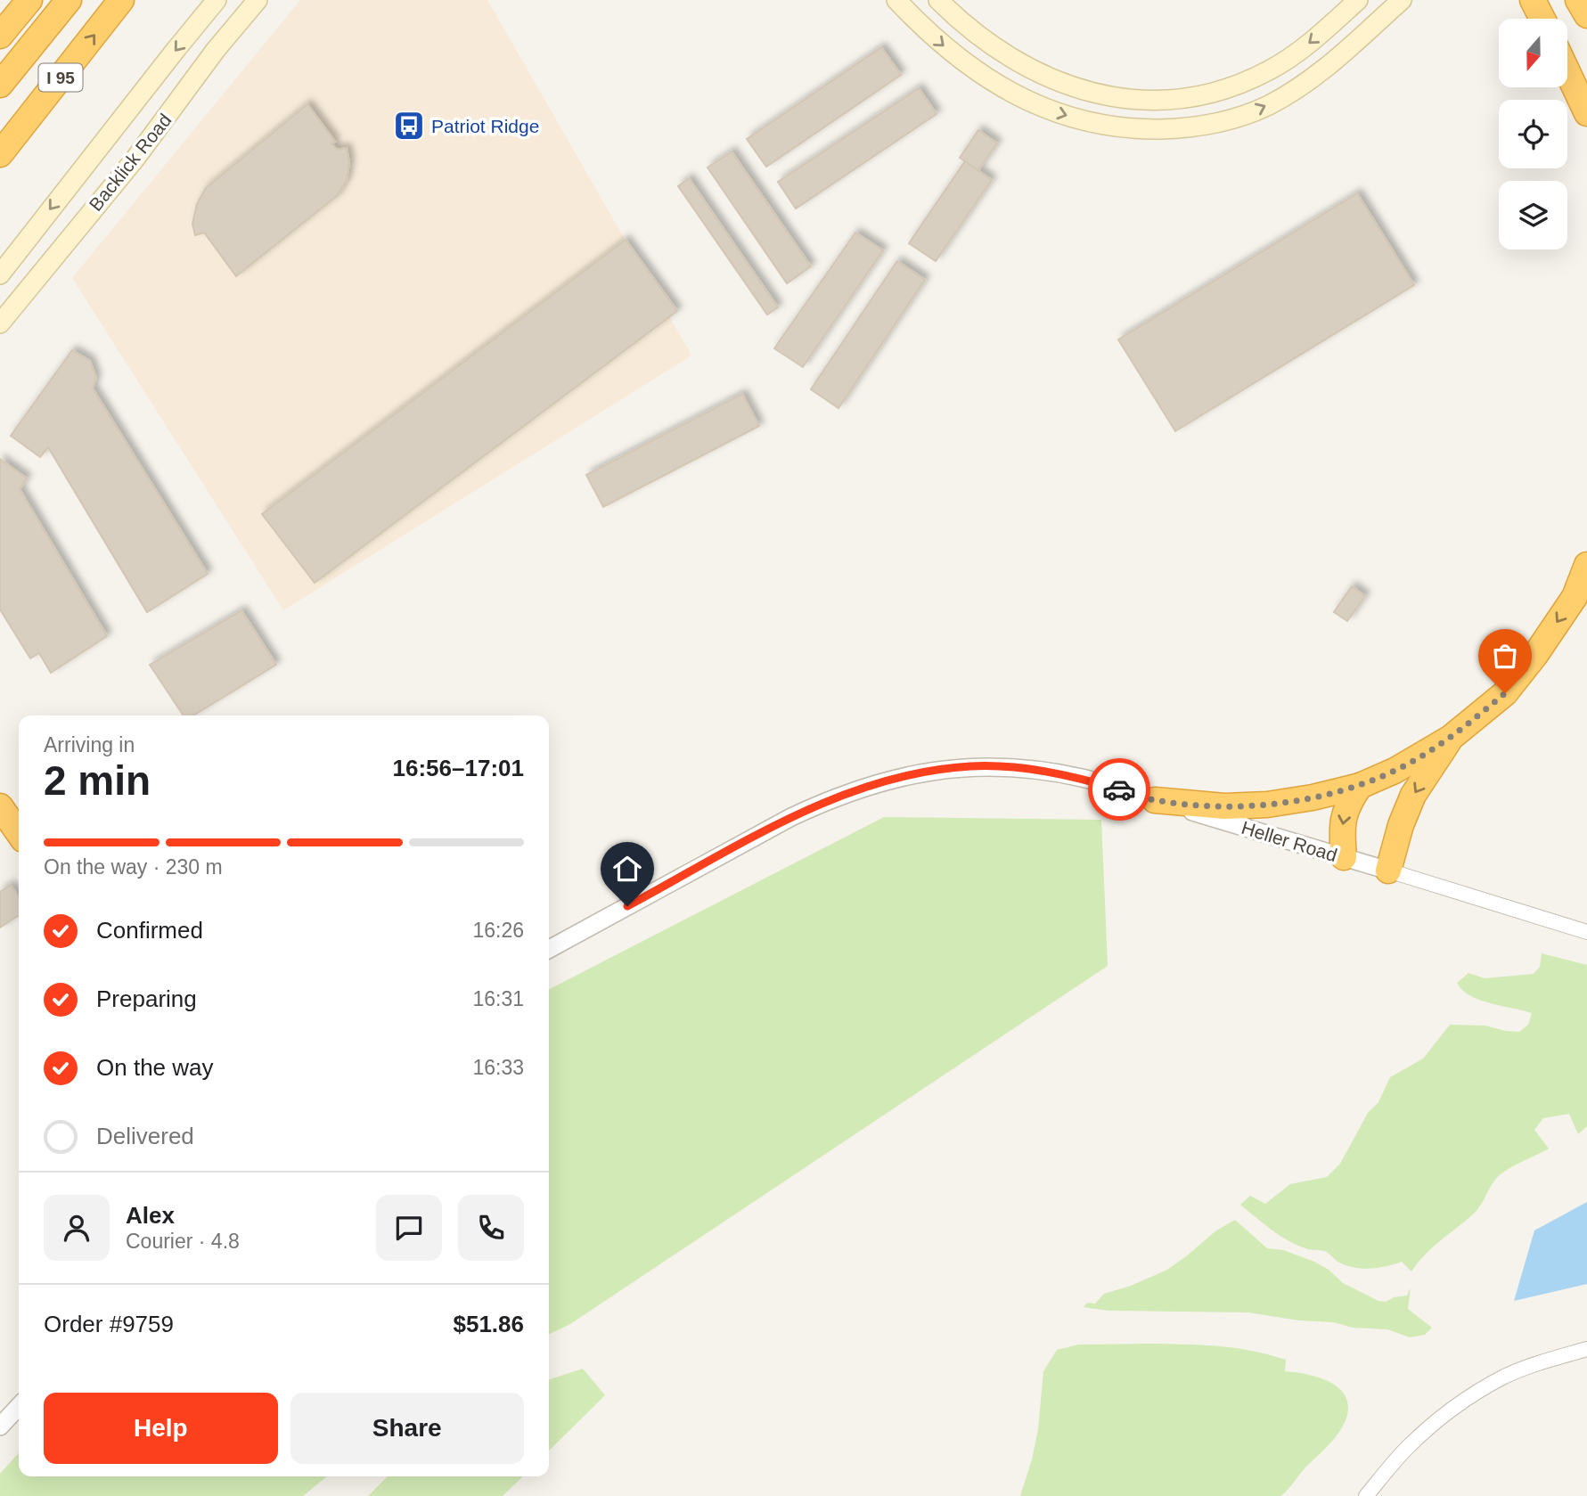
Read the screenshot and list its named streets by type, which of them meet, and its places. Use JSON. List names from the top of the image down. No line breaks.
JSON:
{"streets":{"highway":["I 95"],"main road":["Backlick Road"],"street":["Heller Road"]},"places":{"bus stop":["Patriot Ridge"]},"north":"bottom","page":{"heading":["2 min","Arriving in","16:56–17:01"],"panel":["Alex","Courier · 4.8","Order #9759","$51.86"],"bar":"On the way · 230 m","list":[["Confirmed","16:26"],["Preparing","16:31"],["On the way","16:33"],"Delivered"],"buttons":["Help","Share"]}}
